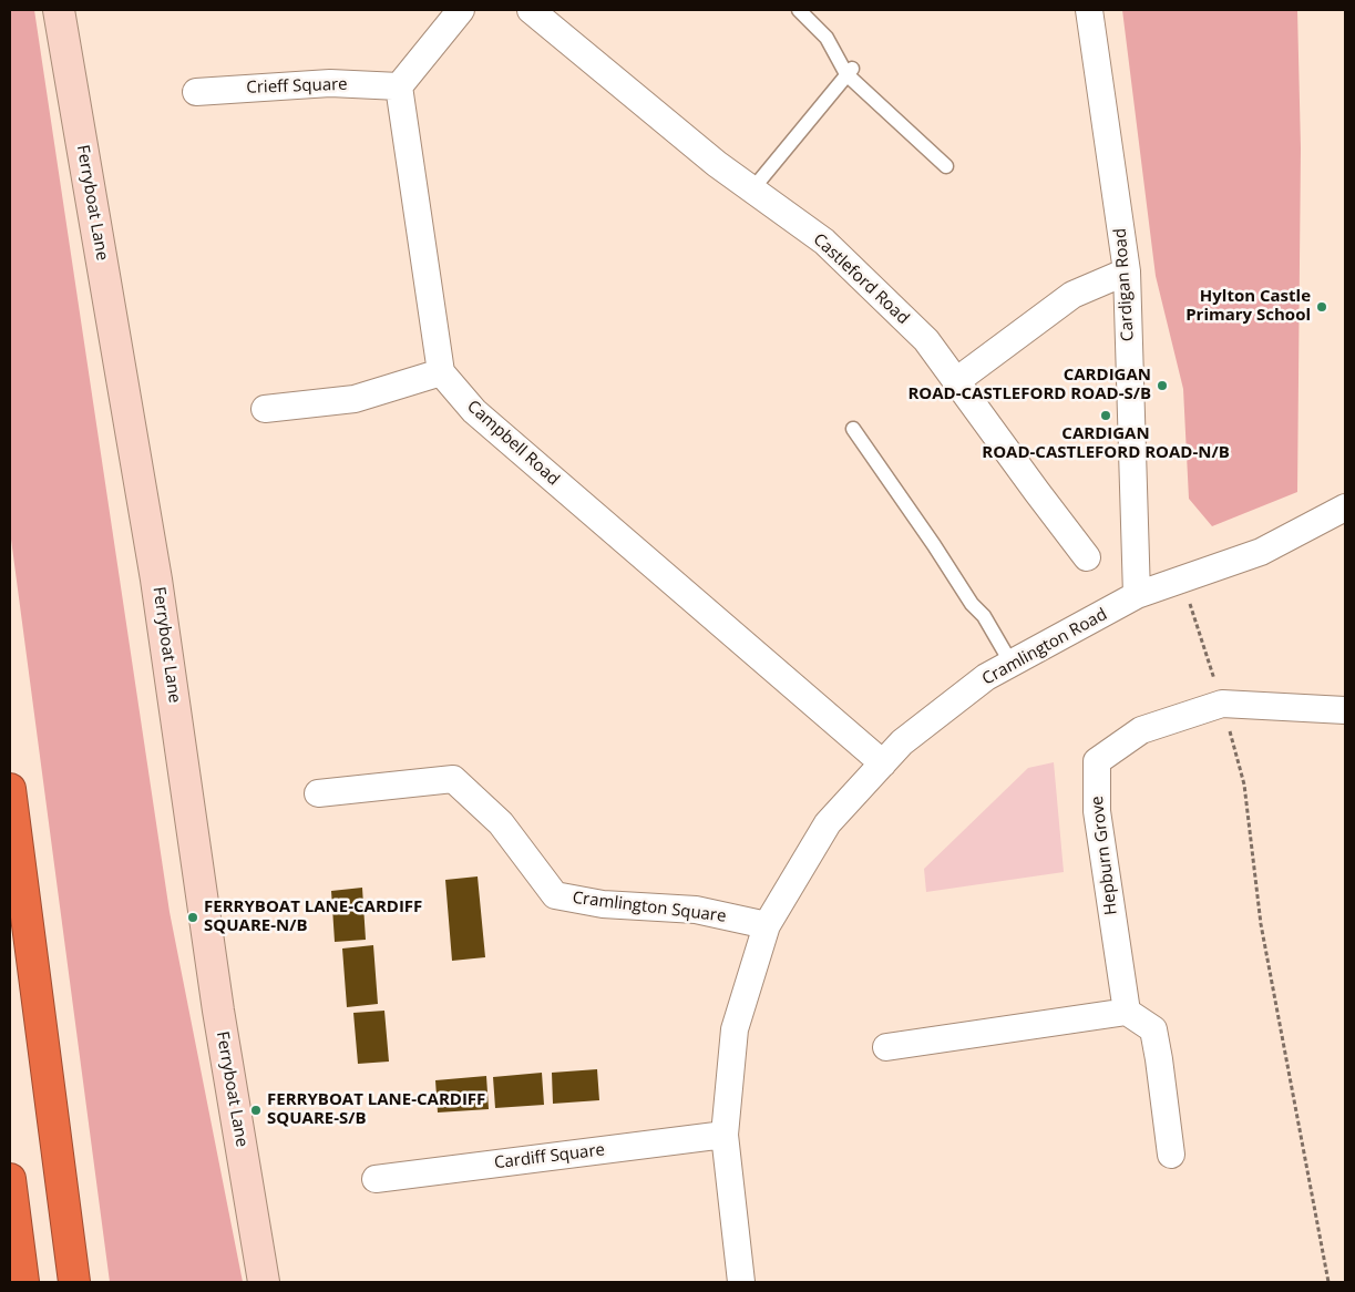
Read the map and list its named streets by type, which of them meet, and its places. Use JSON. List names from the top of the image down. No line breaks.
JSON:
{"streets":{"street":["Crieff Square","Ferryboat Lane","Castleford Road","Cardigan Road","Campbell Road","Cramlington Road","Hepburn Grove","Cramlington Square","Cardiff Square"]},"crossings":[["Cardigan Road","Cramlington Road"],["Campbell Road","Cramlington Road"],["Cramlington Road","Cramlington Square"],["Cramlington Road","Cardiff Square"]],"places":["Hylton Castle Primary School","CARDIGAN ROAD-CASTLEFORD ROAD-S/B","CARDIGAN ROAD-CASTLEFORD ROAD-N/B","FERRYBOAT LANE-CARDIFF SQUARE-N/B","FERRYBOAT LANE-CARDIFF SQUARE-S/B"]}
